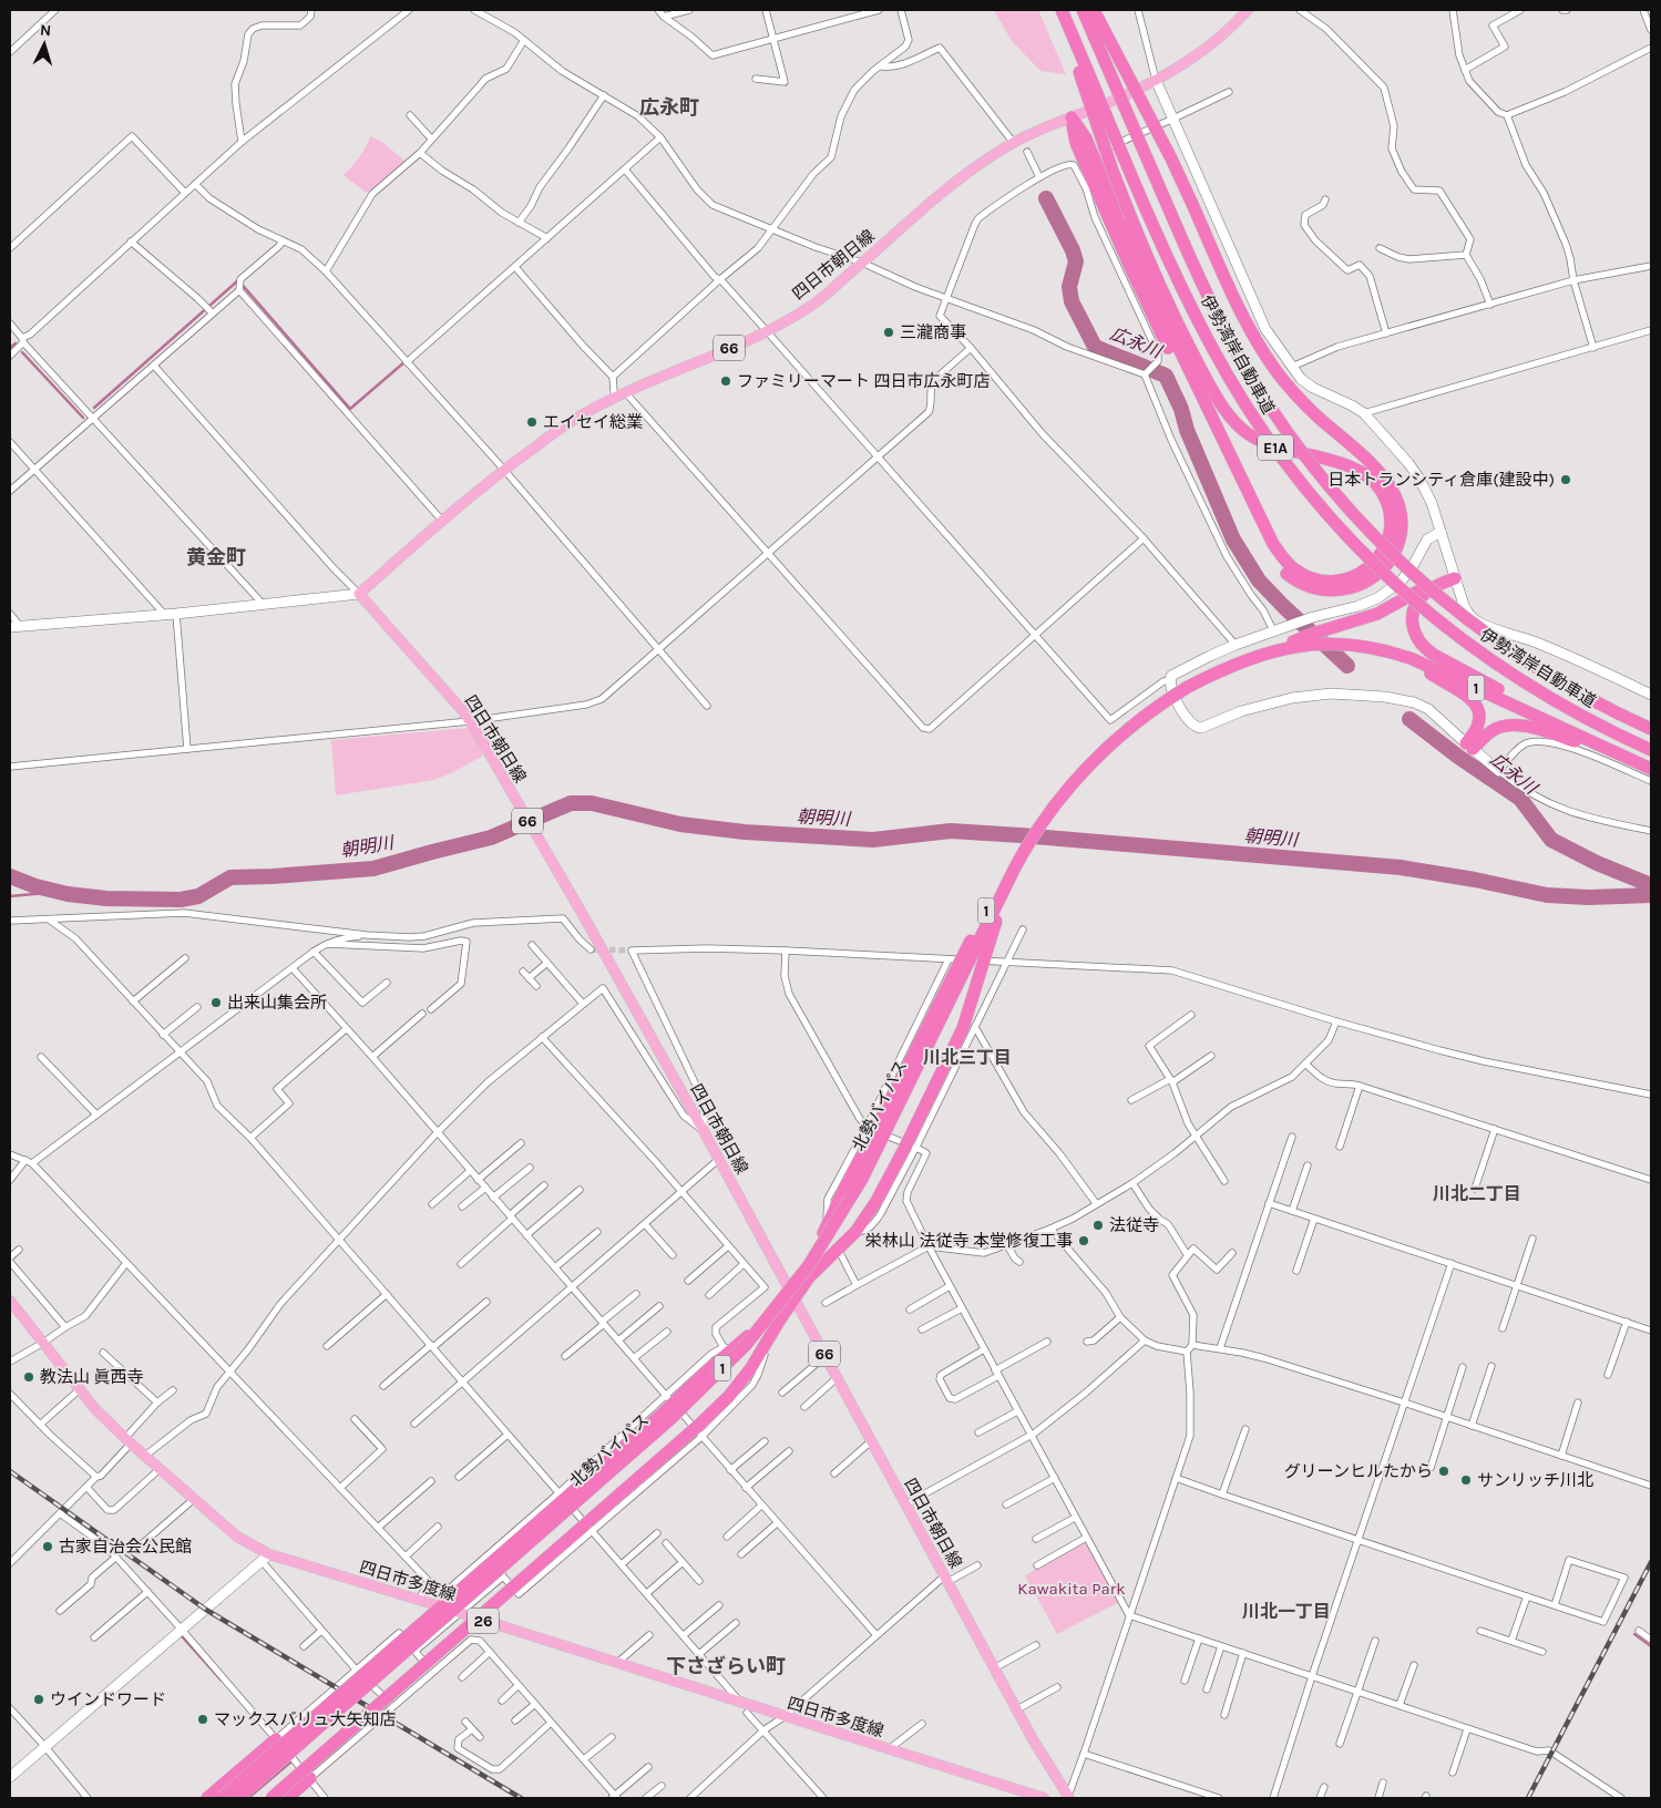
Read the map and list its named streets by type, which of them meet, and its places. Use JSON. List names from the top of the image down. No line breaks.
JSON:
{"streets":{"highway":["伊勢湾岸自動車道","E1A","1","北勢バイパス"],"main road":["四日市朝日線","66","四日市多度線","26"]},"crossings":[["四日市朝日線","1"],["1","北勢バイパス"]],"districts":["広永町","黄金町","川北三丁目","川北二丁目","川北一丁目","下さざらい町"],"water":["広永川","朝明川"],"parks":["Kawakita Park"],"places":["三瀧商事","ファミリーマート 四日市広永町店","エイセイ総業","日本トランシティ倉庫(建設中)","出来山集会所","法従寺","栄林山 法従寺 本堂修復工事","教法山 眞西寺","グリーンヒルたから","サンリッチ川北","古家自治会公民館","ウインドワード","マックスバリュ大矢知店"],"north":"top"}
